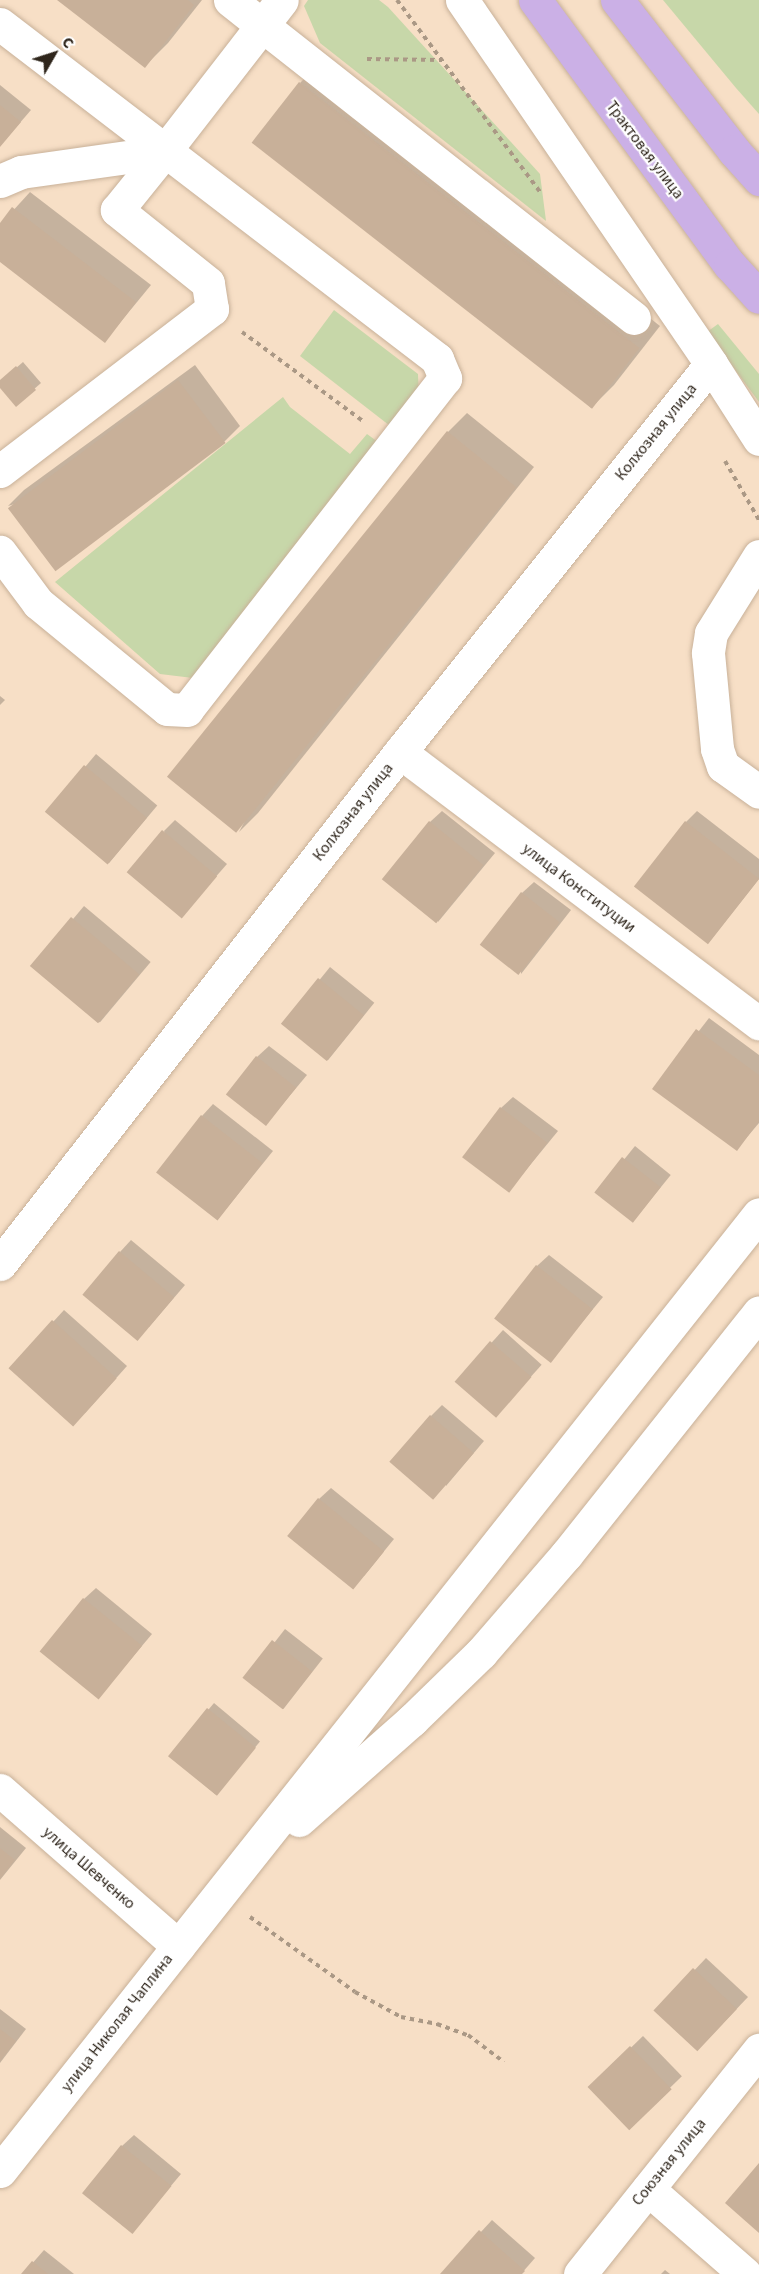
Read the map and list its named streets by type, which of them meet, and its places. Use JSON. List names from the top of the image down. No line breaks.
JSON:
{"streets":{"main road":["Трактовая улица"],"street":["Колхозная улица","улица Конституции","улица Шевченко","улица Николая Чаплина","Союзная улица"]},"crossings":[["Колхозная улица","улица Конституции"],["улица Шевченко","улица Николая Чаплина"]],"north":"top right"}
